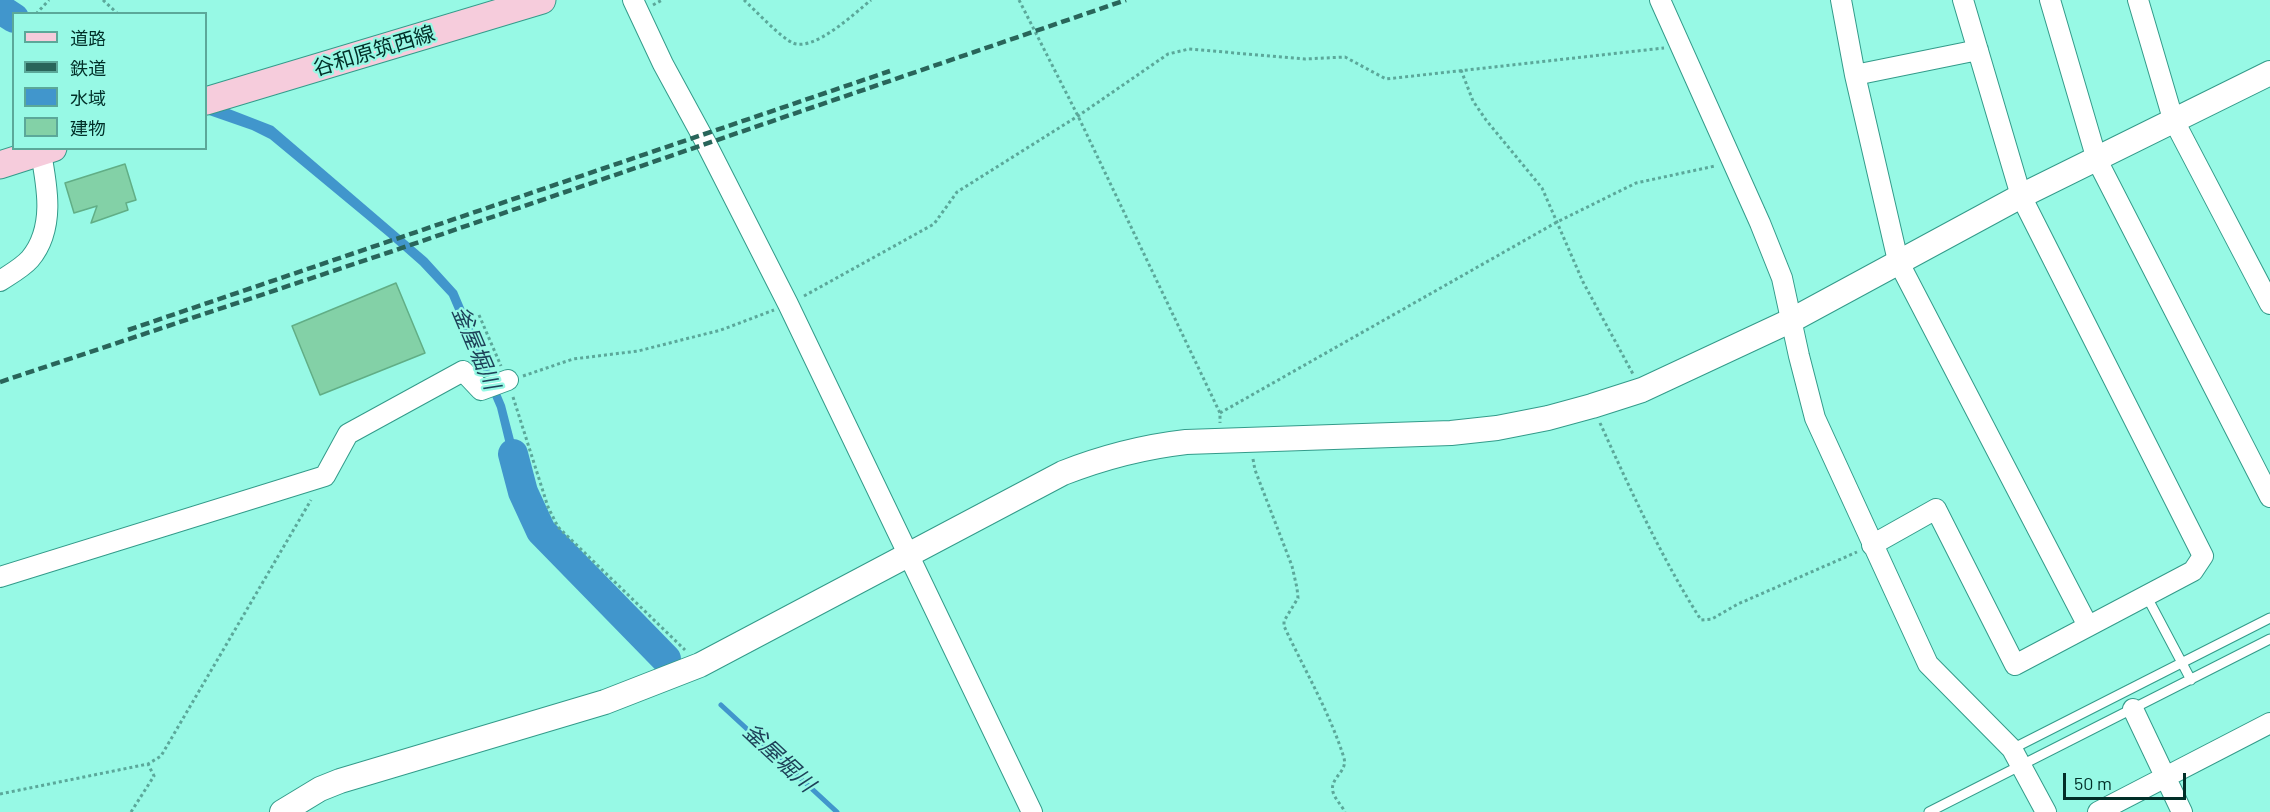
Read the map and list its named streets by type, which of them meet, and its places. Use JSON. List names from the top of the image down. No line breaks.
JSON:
{"streets":{"main road":["谷和原筑西線"]},"water":["釜屋堀川"],"legend":["道路","鉄道","水域","建物"],"scale_bar":"50 m"}
